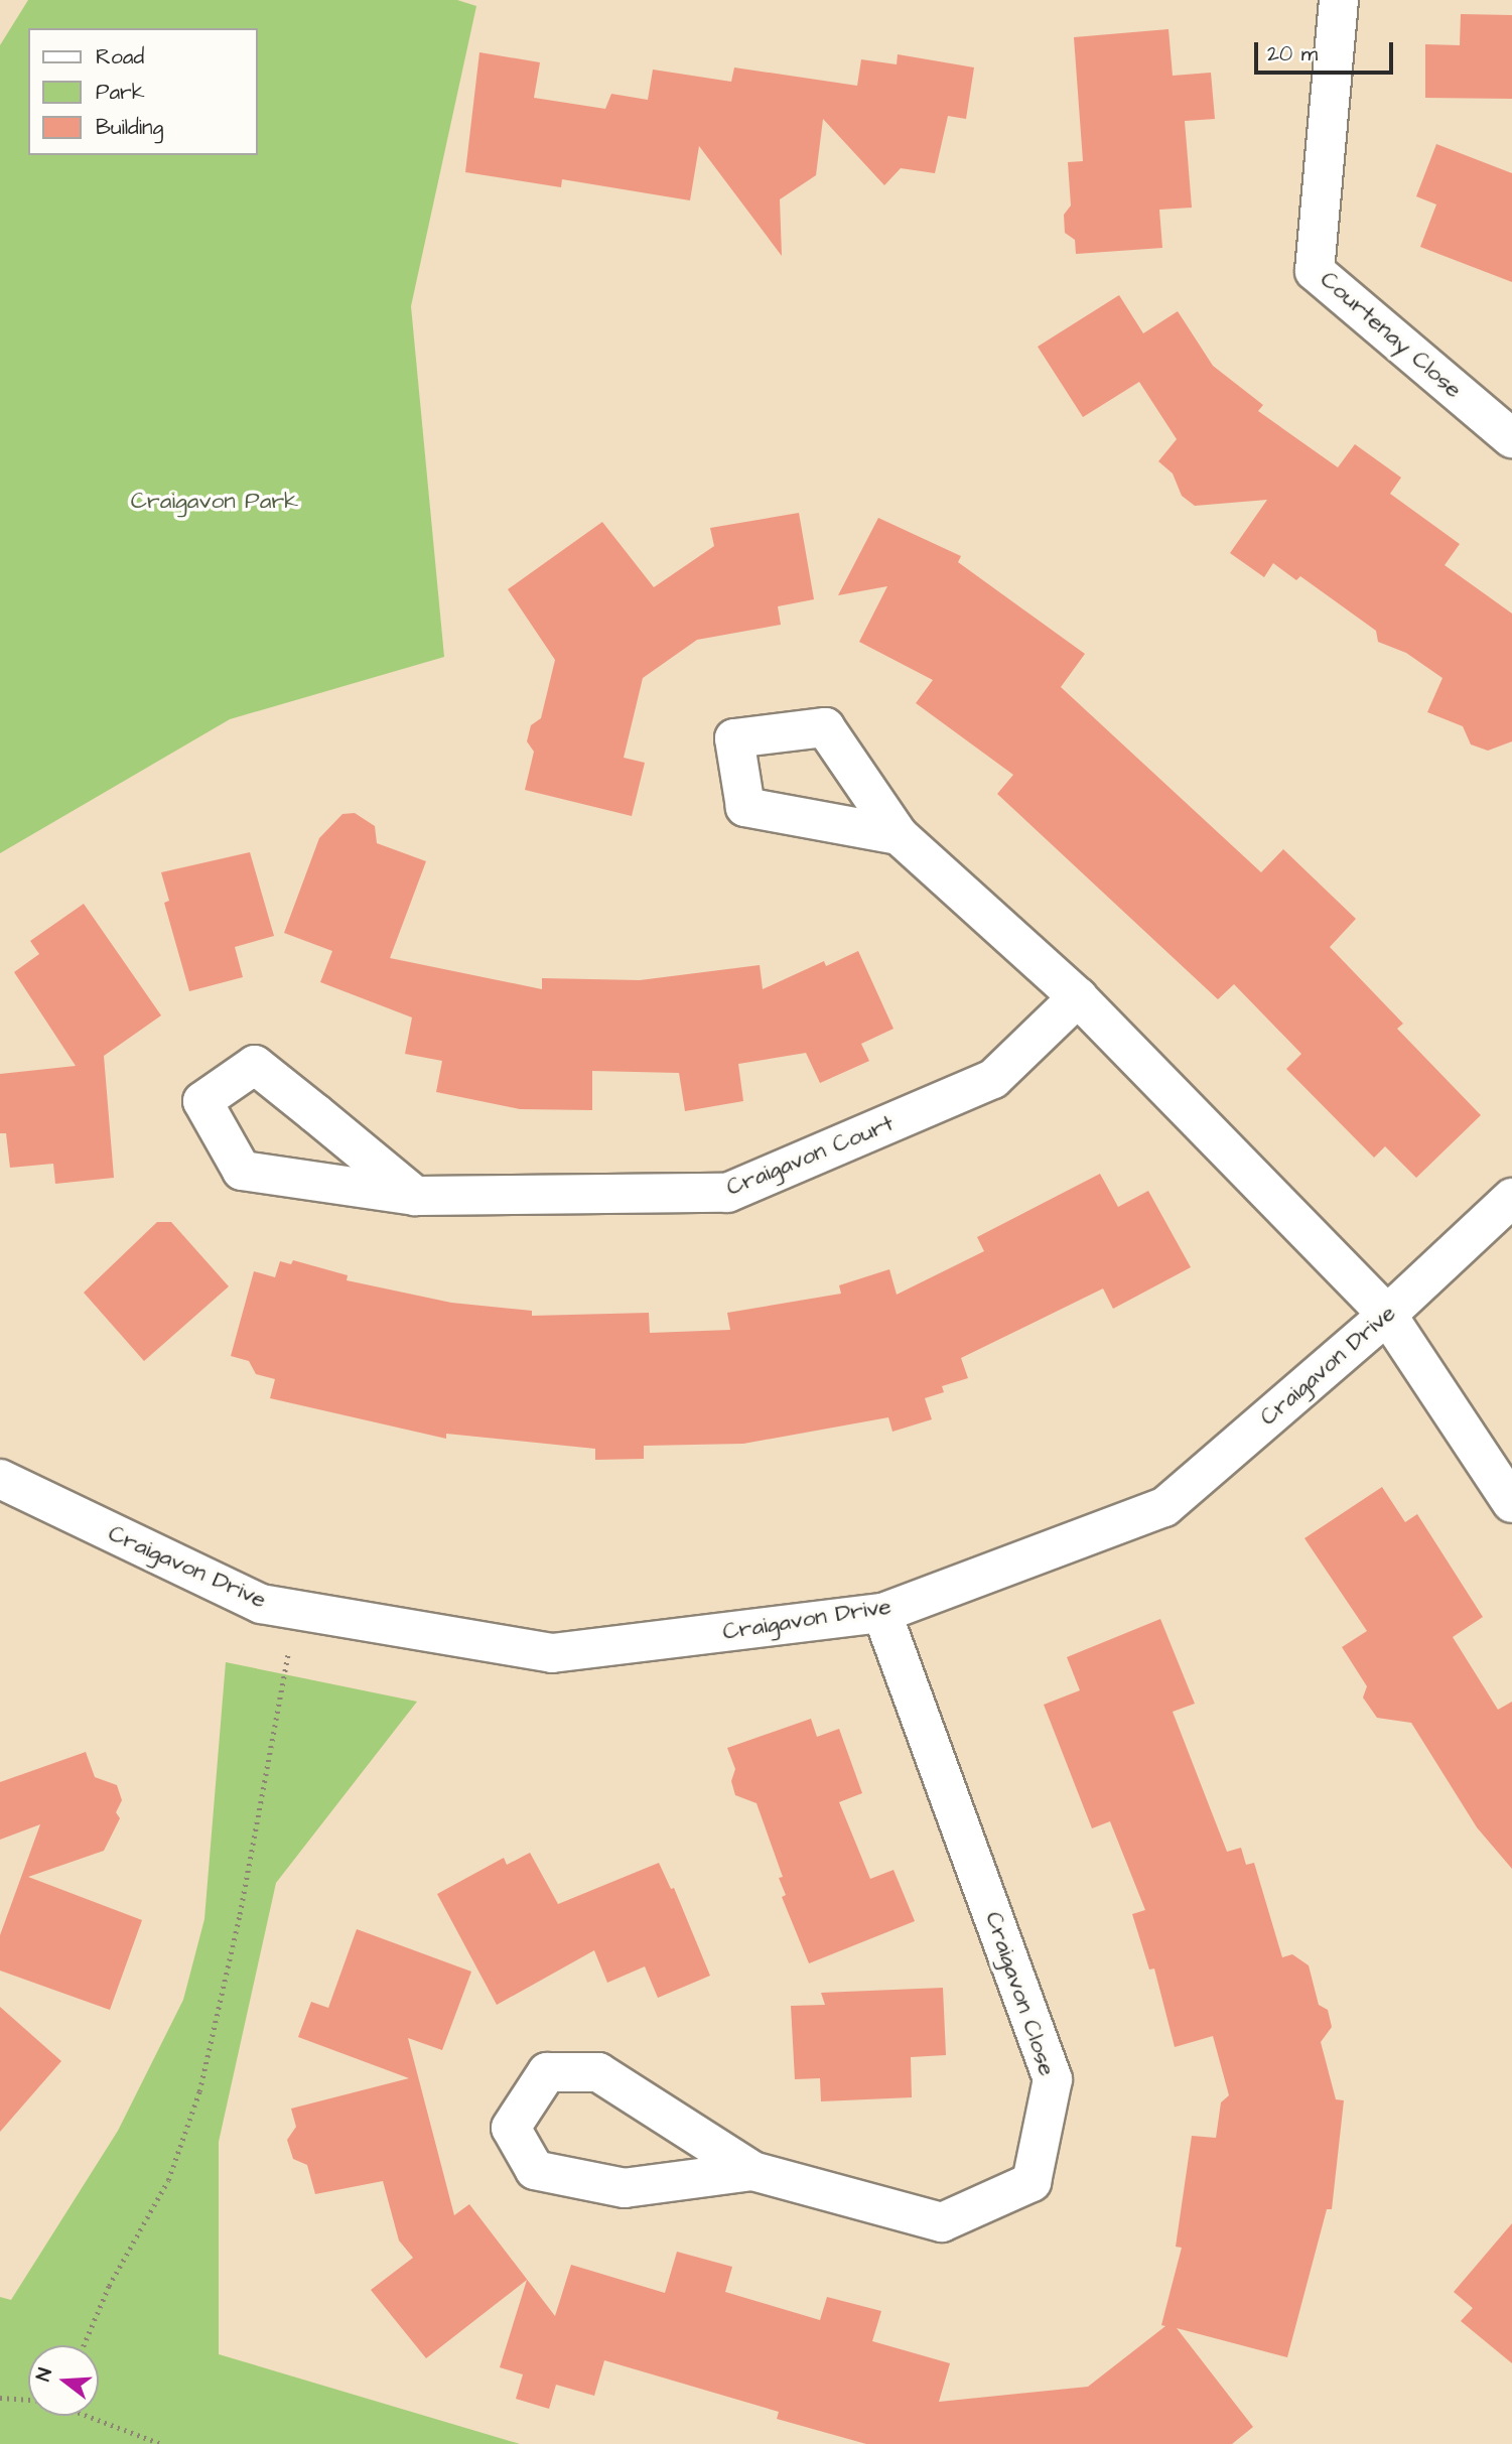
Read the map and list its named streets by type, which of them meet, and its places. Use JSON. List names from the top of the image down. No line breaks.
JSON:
{"streets":{"street":["Courtenay Close","Craigavon Court","Craigavon Drive","Craigavon Close"]},"crossings":[["Craigavon Drive","Craigavon Close"]],"parks":["Craigavon Park"],"legend":["Road","Park","Building"],"scale_bar":"20 m","north":"left"}
